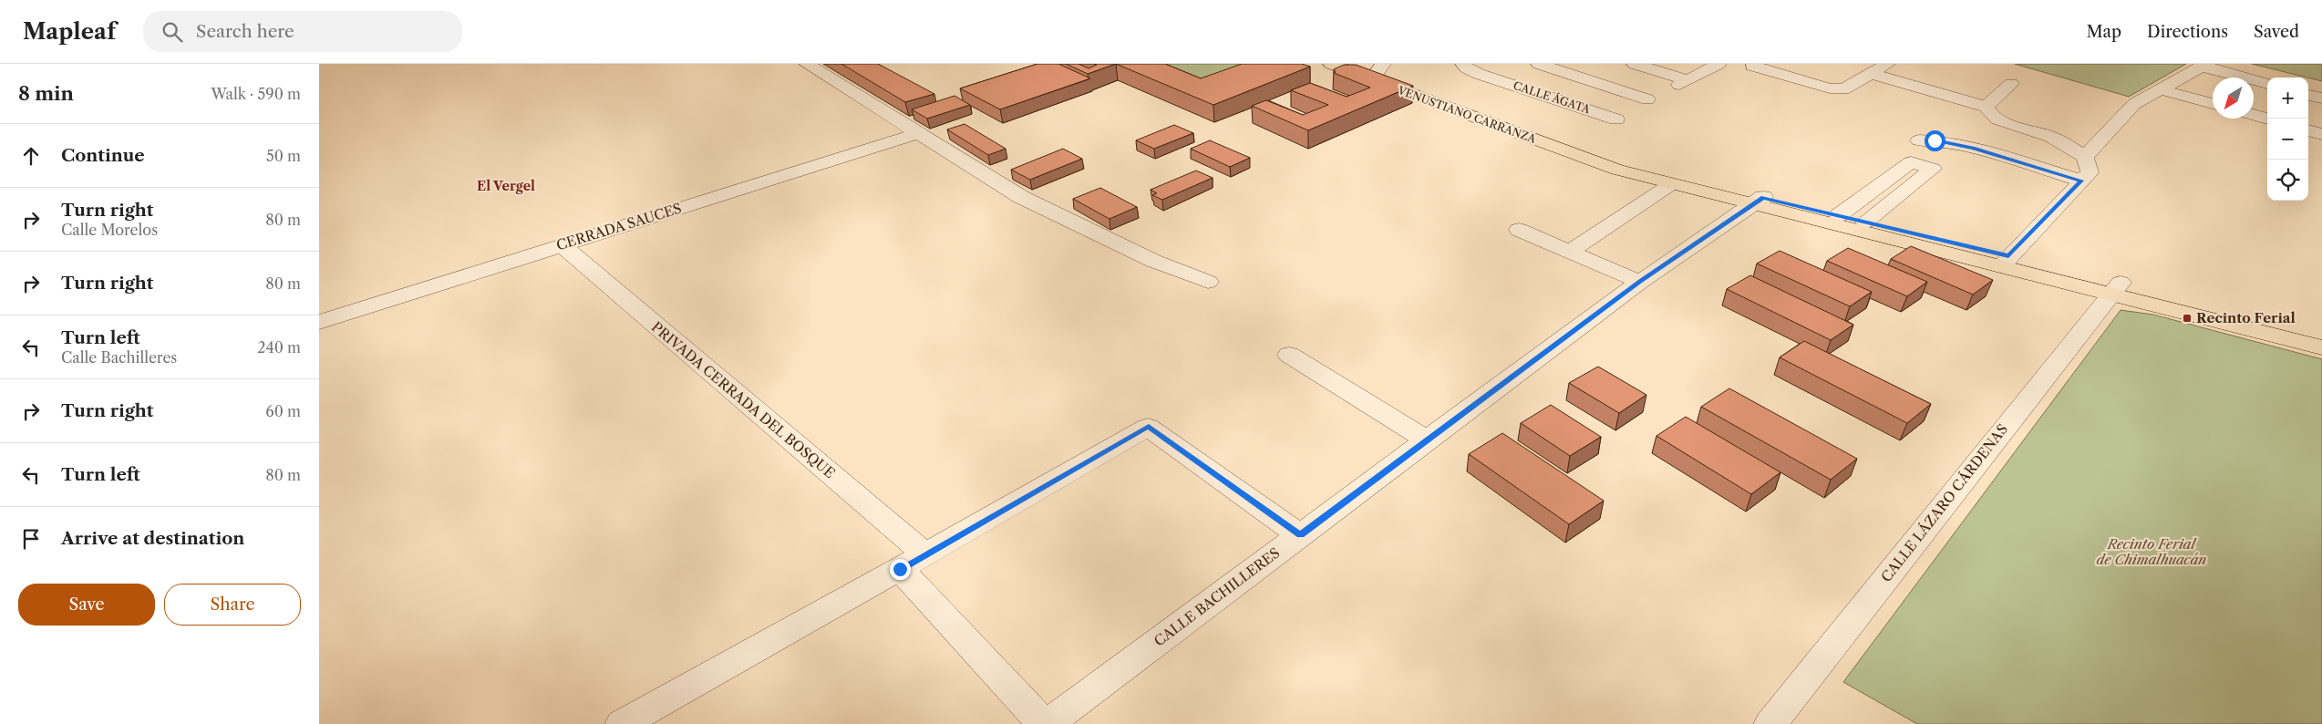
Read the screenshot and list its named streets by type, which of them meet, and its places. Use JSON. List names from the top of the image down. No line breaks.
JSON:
{"streets":{"main road":["VENUSTIANO CARRANZA"],"street":["CALLE ÁGATA","CERRADA SAUCES","PRIVADA CERRADA DEL BOSQUE","CALLE LÁZARO CÁRDENAS","CALLE BACHILLERES"]},"crossings":[["CERRADA SAUCES","PRIVADA CERRADA DEL BOSQUE"],["PRIVADA CERRADA DEL BOSQUE","CALLE BACHILLERES"]],"districts":["El Vergel"],"parks":["Recinto Ferial de Chimalhuacán"],"places":{"transit":["Recinto Ferial"]},"north":"bottom left","page":{"header":"Mapleaf","search":"Search here","nav":["Map","Directions","Saved"],"heading":["8 min","Walk · 590 m"],"map_buttons":["+","−"],"list":[["Continue","50 m"],["Turn right","Calle Morelos","80 m"],["Turn right","80 m"],["Turn left","Calle Bachilleres","240 m"],["Turn right","60 m"],["Turn left","80 m"],"Arrive at destination"],"buttons":["Save","Share"]}}
